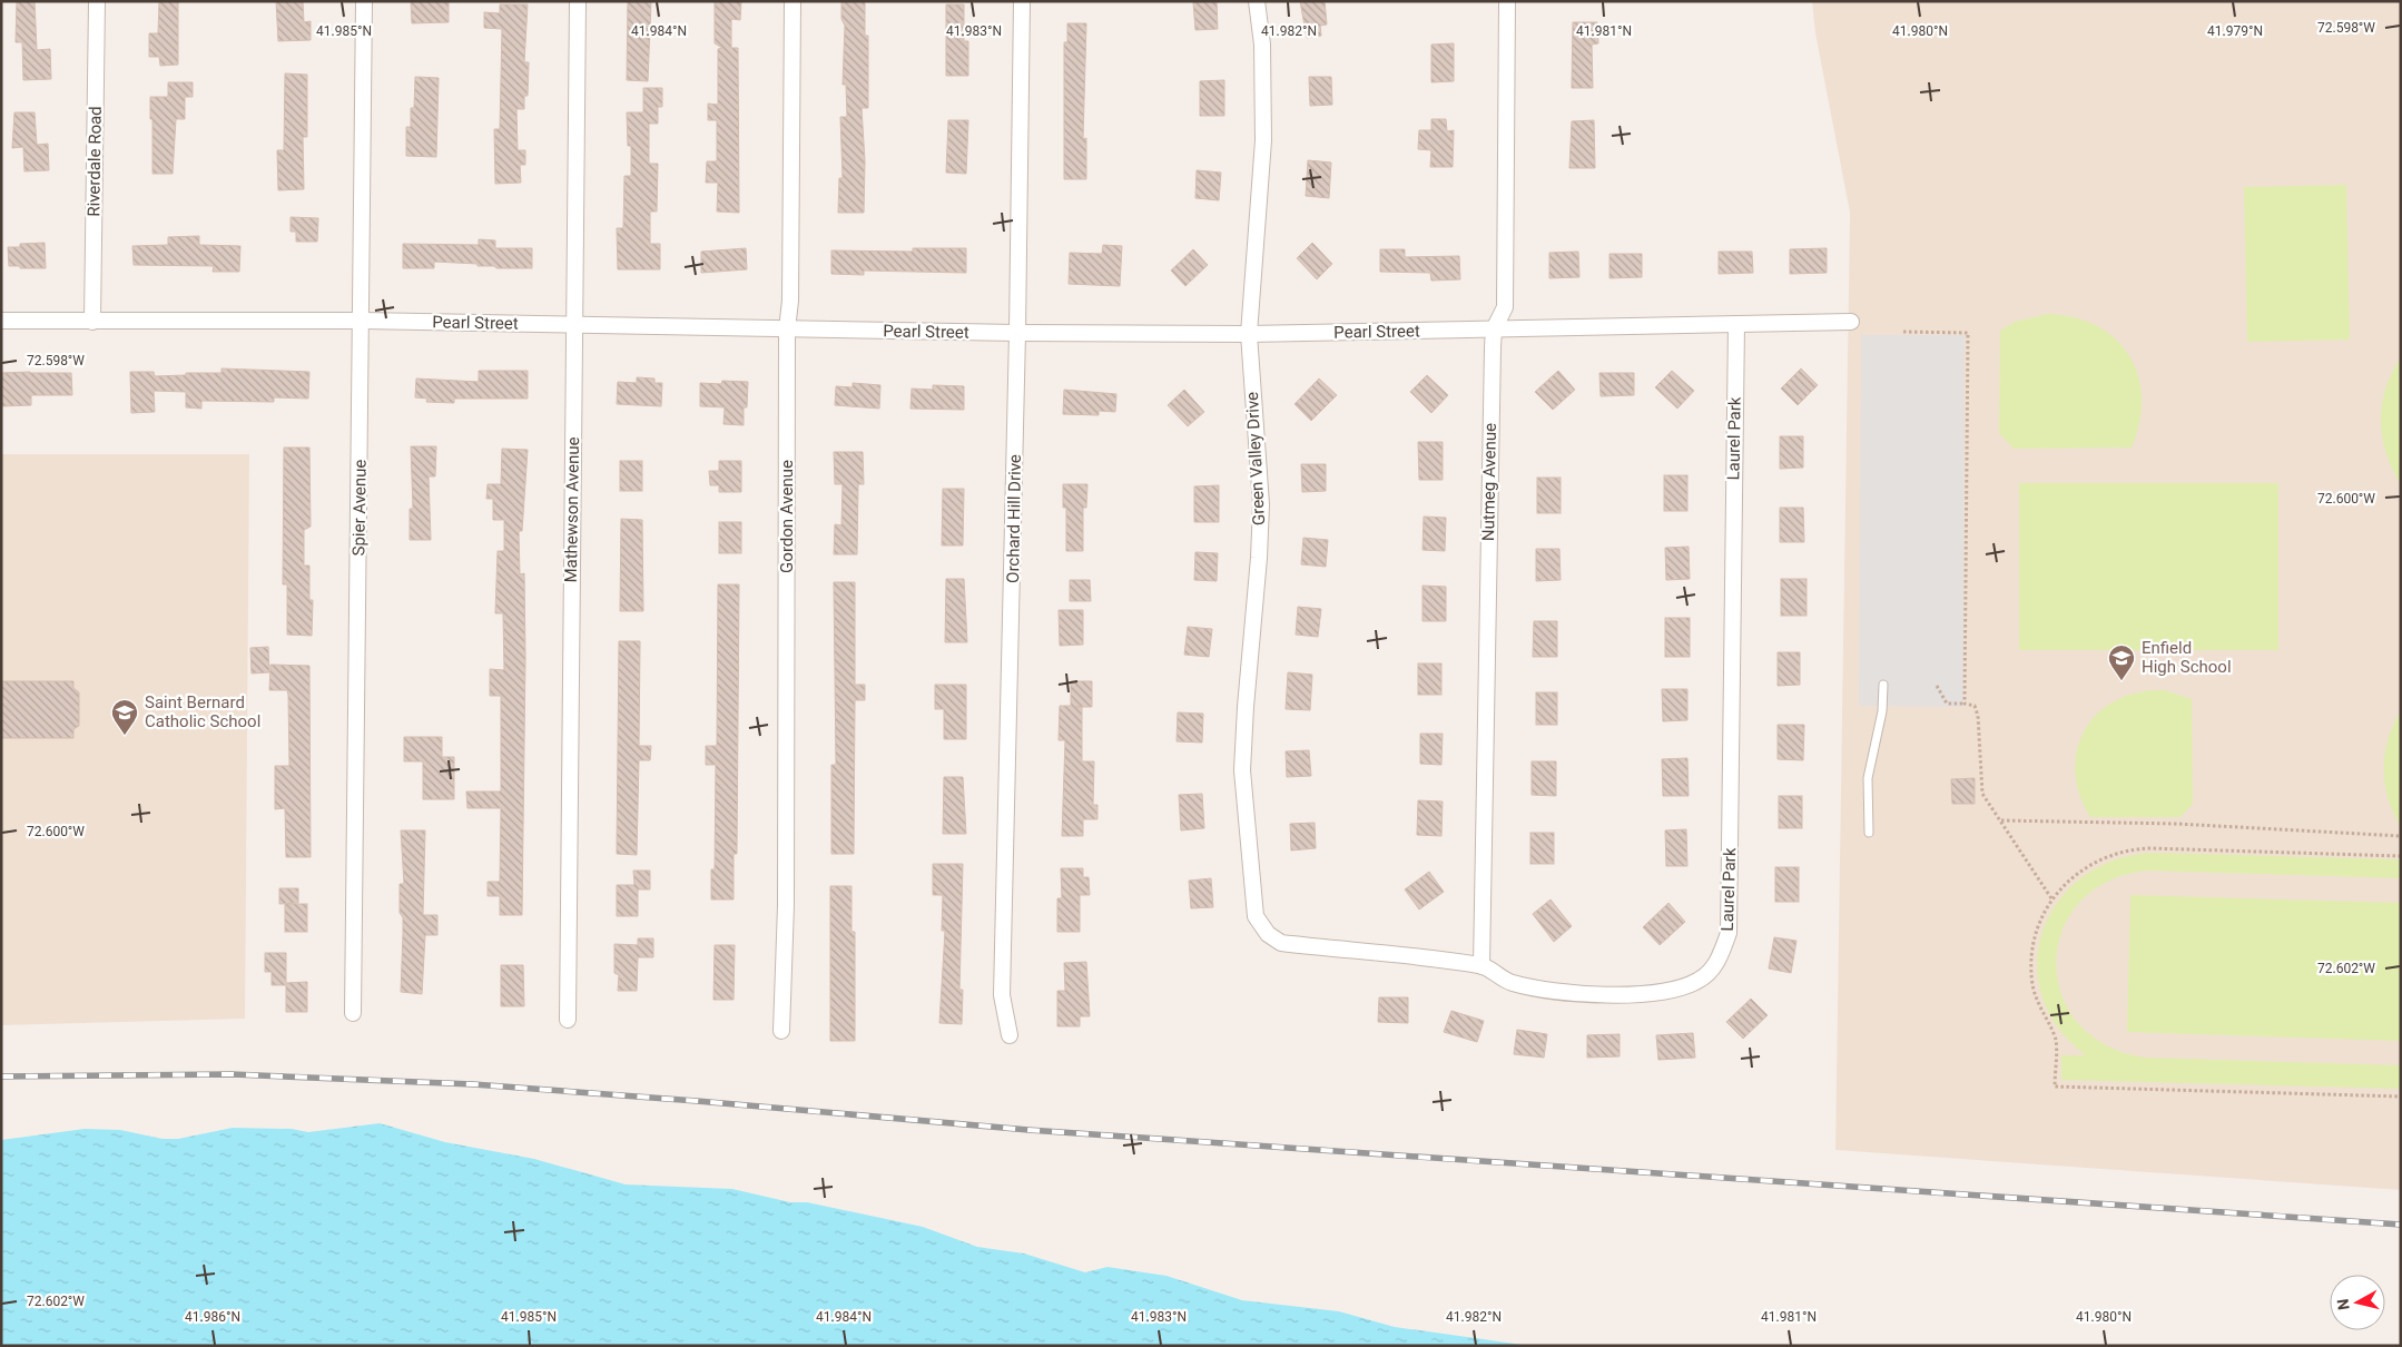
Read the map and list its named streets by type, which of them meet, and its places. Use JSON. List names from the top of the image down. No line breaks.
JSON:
{"streets":{"street":["Riverdale Road","Pearl Street","Laurel Park","Green Valley Drive","Nutmeg Avenue","Spier Avenue","Mathewson Avenue","Gordon Avenue","Orchard Hill Drive"]},"crossings":[["Riverdale Road","Pearl Street"],["Pearl Street","Laurel Park"],["Pearl Street","Green Valley Drive"],["Pearl Street","Nutmeg Avenue"],["Pearl Street","Spier Avenue"],["Pearl Street","Mathewson Avenue"],["Pearl Street","Gordon Avenue"],["Pearl Street","Orchard Hill Drive"],["Laurel Park","Green Valley Drive"],["Laurel Park","Nutmeg Avenue"]],"places":{"school or university":["Enfield High School","Saint Bernard Catholic School"]},"north":"left","coordinates":["72.598°W","41.985°N","41.984°N","41.983°N","41.982°N","41.981°N","41.980°N","41.979°N","72.600°W","72.602°W","41.986°N"]}
